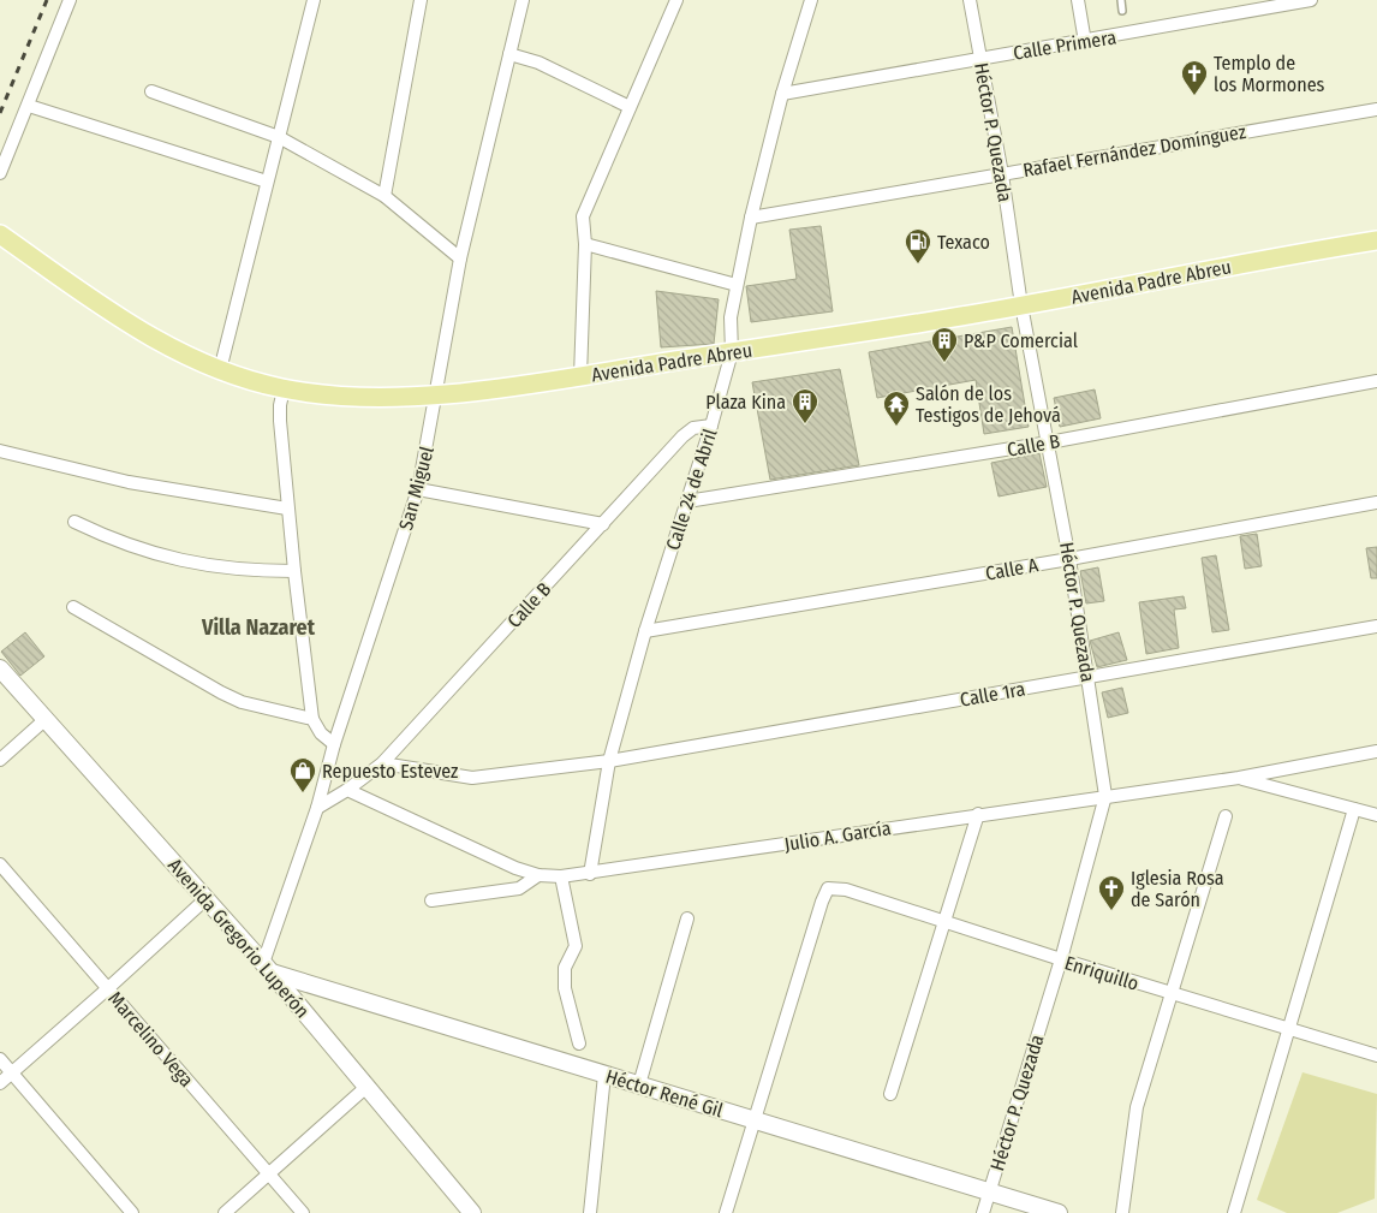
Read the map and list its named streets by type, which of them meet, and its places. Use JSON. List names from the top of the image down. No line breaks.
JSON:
{"streets":{"main road":["Avenida Padre Abreu"],"street":["Calle Primera","Héctor P. Quezada","Rafael Fernández Domínguez","Calle B","San Miguel","Calle 24 de Abril","Calle A","Calle 1ra","Julio A. García","Avenida Gregorio Luperón","Enriquillo","Marcelino Vega","Héctor René Gil"]},"crossings":[["Calle Primera","Héctor P. Quezada"],["Calle Primera","Calle 24 de Abril"],["Héctor P. Quezada","Rafael Fernández Domínguez"],["Héctor P. Quezada","Avenida Padre Abreu"],["Héctor P. Quezada","Calle B"],["Héctor P. Quezada","Calle A"],["Héctor P. Quezada","Calle 1ra"],["Héctor P. Quezada","Julio A. García"],["Héctor P. Quezada","Enriquillo"],["Héctor P. Quezada","Héctor René Gil"],["Rafael Fernández Domínguez","Calle 24 de Abril"],["Avenida Padre Abreu","San Miguel"],["Avenida Padre Abreu","Calle 24 de Abril"],["Calle B","Calle 24 de Abril"],["Calle B","Calle 1ra"],["Calle B","Julio A. García"],["San Miguel","Avenida Gregorio Luperón"],["San Miguel","Héctor René Gil"],["Calle 24 de Abril","Calle A"],["Calle 24 de Abril","Calle 1ra"],["Calle 24 de Abril","Julio A. García"],["Avenida Gregorio Luperón","Héctor René Gil"],["Enriquillo","Héctor René Gil"]],"districts":["Villa Nazaret"],"places":{"church":["Templo de los Mormones","Iglesia Rosa de Sarón"],"fuel station":["Texaco"],"building":["P&P Comercial","Plaza Kina"],"temple":["Salón de los Testigos de Jehová"],"shop":["Repuesto Estevez"]}}
